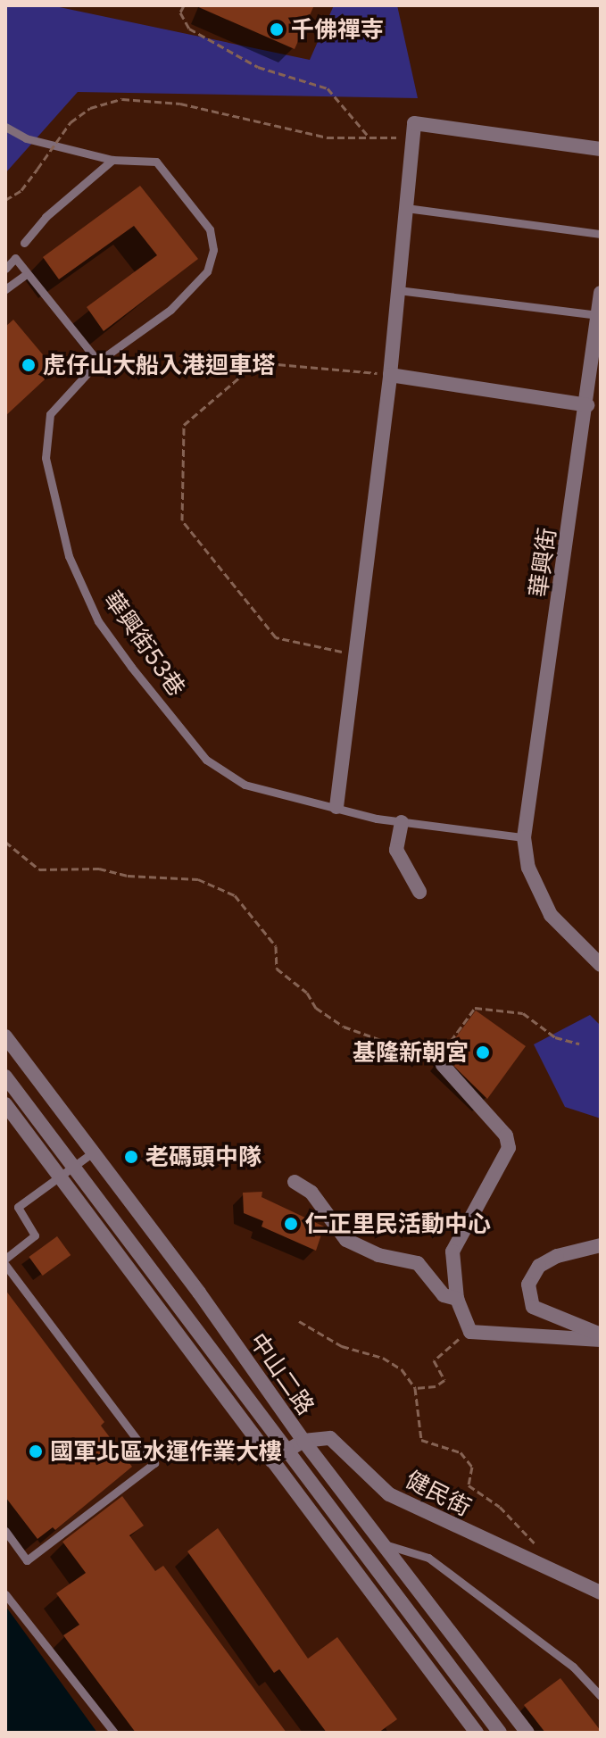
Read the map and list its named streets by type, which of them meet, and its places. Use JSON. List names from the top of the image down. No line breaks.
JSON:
{"streets":{"street":["華興街","中山二路","健民街"],"lane":["華興街53巷"]},"crossings":[["華興街","華興街53巷"],["中山二路","健民街"]],"places":["千佛禪寺","虎仔山大船入港迴車塔","基隆新朝宮","老碼頭中隊","仁正里民活動中心","國軍北區水運作業大樓"]}
